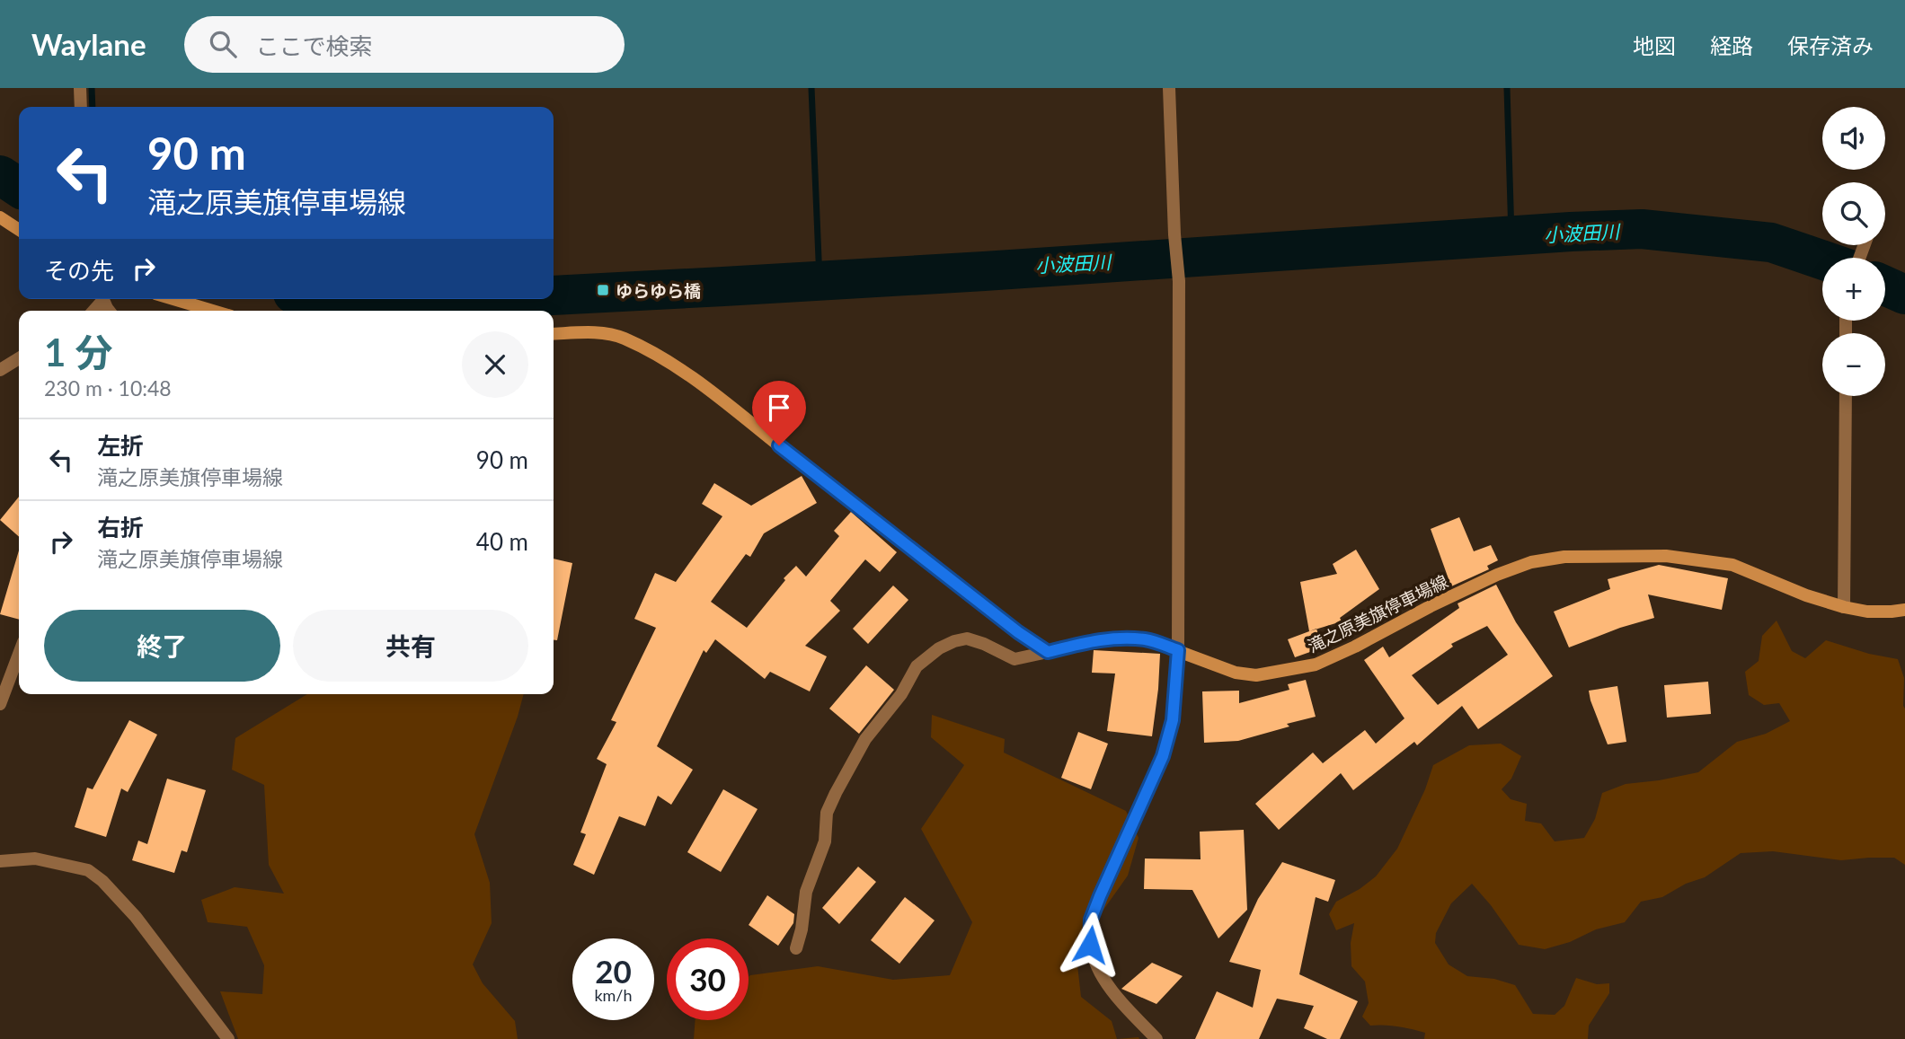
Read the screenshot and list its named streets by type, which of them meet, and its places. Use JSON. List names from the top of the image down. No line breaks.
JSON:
{"streets":{"main road":["滝之原美旗停車場線"]},"water":["小波田川"],"places":{"transit":["ゆらゆら橋"]},"page":{"header":"Waylane","search":"ここで検索","nav":["地図","経路","保存済み"],"map_buttons":["+","−"],"turn":["90 m","滝之原美旗停車場線"],"then":"その先","heading":["1 分","230 m · 10:48"],"list":[{"name":"左折","note":"滝之原美旗停車場線","value":"90 m"},{"name":"右折","note":"滝之原美旗停車場線","value":"40 m"}],"buttons":["終了","共有"],"speed":"20 km/h","limit":"30"}}
